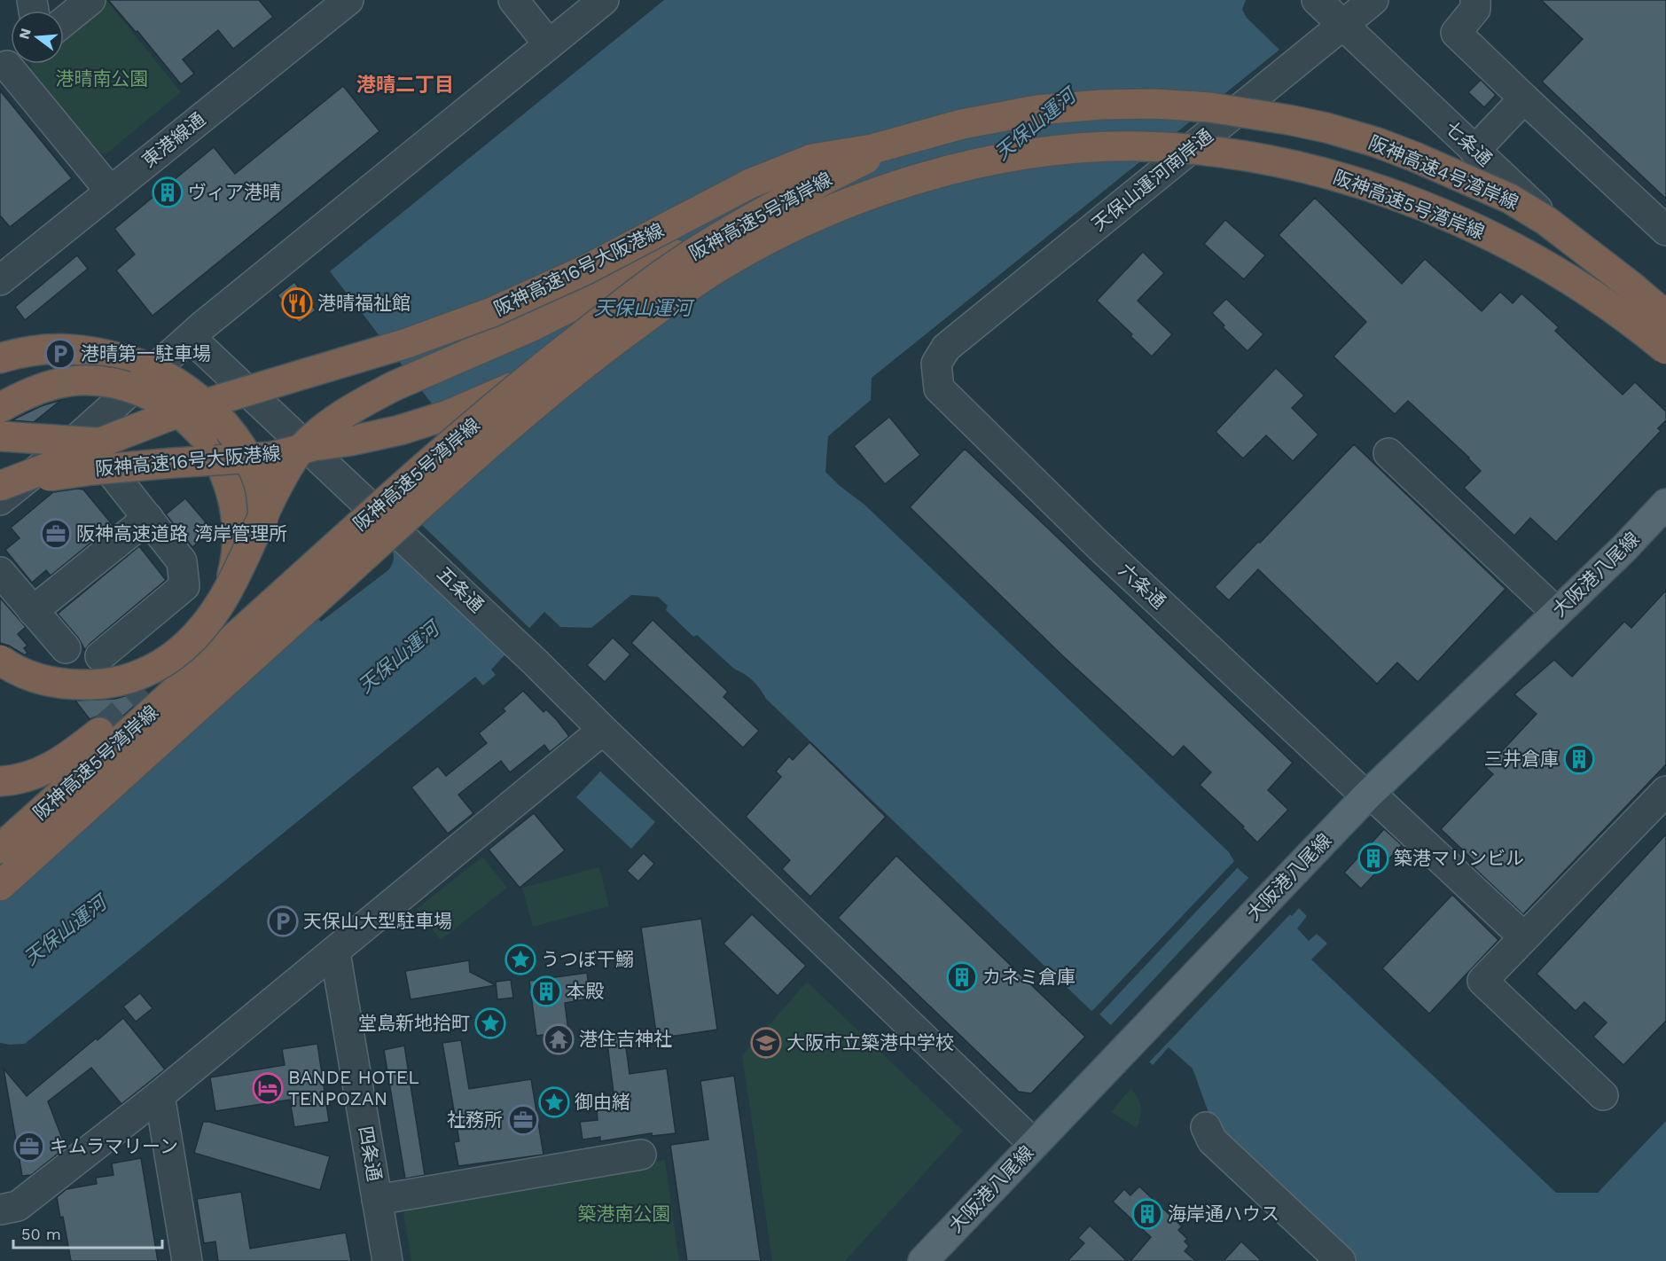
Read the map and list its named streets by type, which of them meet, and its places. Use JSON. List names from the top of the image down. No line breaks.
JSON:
{"streets":{"highway":["阪神高速4号湾岸線","阪神高速5号湾岸線","阪神高速16号大阪港線"],"main road":["大阪港八尾線"],"street":["東港線通","七条通","天保山運河南岸通","六条通","五条通","四条通"]},"crossings":[["七条通","天保山運河南岸通"],["阪神高速4号湾岸線","阪神高速5号湾岸線"],["阪神高速4号湾岸線","阪神高速16号大阪港線"],["天保山運河南岸通","六条通"],["大阪港八尾線","六条通"],["大阪港八尾線","五条通"]],"districts":["港晴二丁目"],"water":["天保山運河"],"parks":["港晴南公園","築港南公園"],"places":{"building":["ヴィア港晴","三井倉庫","築港マリンビル","カネミ倉庫","本殿","海岸通ハウス"],"restaurant":["港晴福祉館"],"parking":["港晴第一駐車場","天保山大型駐車場"],"office":["阪神高速道路 湾岸管理所","社務所","キムラマリーン"],"place":["うつぼ干鰯","堂島新地拾町","御由緒"],"temple":["港住吉神社"],"school or university":["大阪市立築港中学校"],"hotel":["BANDE HOTEL TENPOZAN"]},"scale_bar":"50 m","north":"left"}
